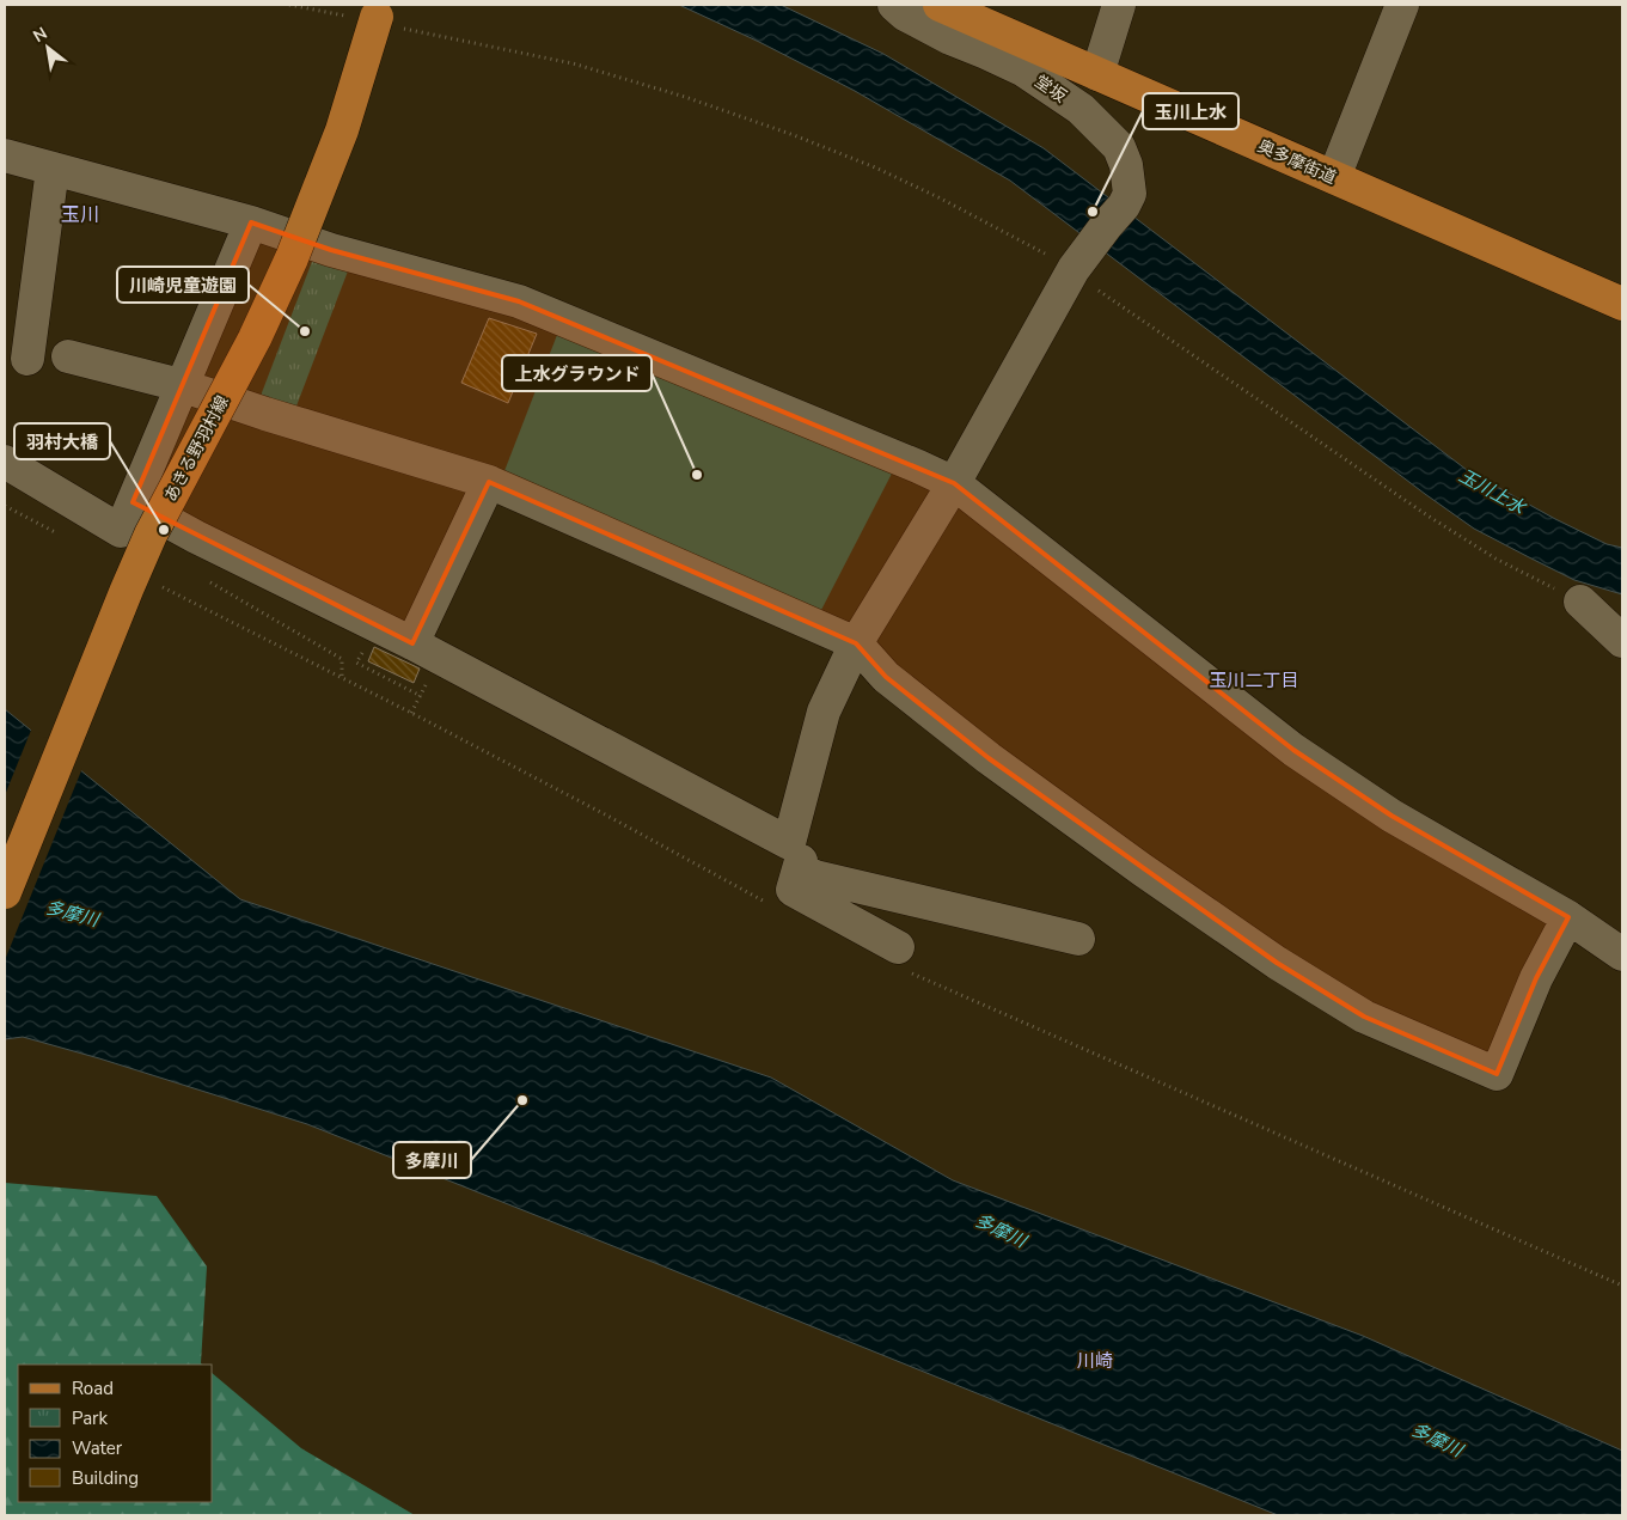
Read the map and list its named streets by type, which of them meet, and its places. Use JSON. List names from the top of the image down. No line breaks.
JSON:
{"streets":{"main road":["奥多摩街道","あきる野羽村線"],"street":["堂坂"]},"districts":["玉川","玉川二丁目","川崎"],"water":["玉川上水","多摩川"],"places":["玉川上水","川崎児童遊園","上水グラウンド","羽村大橋","多摩川"],"legend":["Road","Park","Water","Building"],"north":"top left"}
